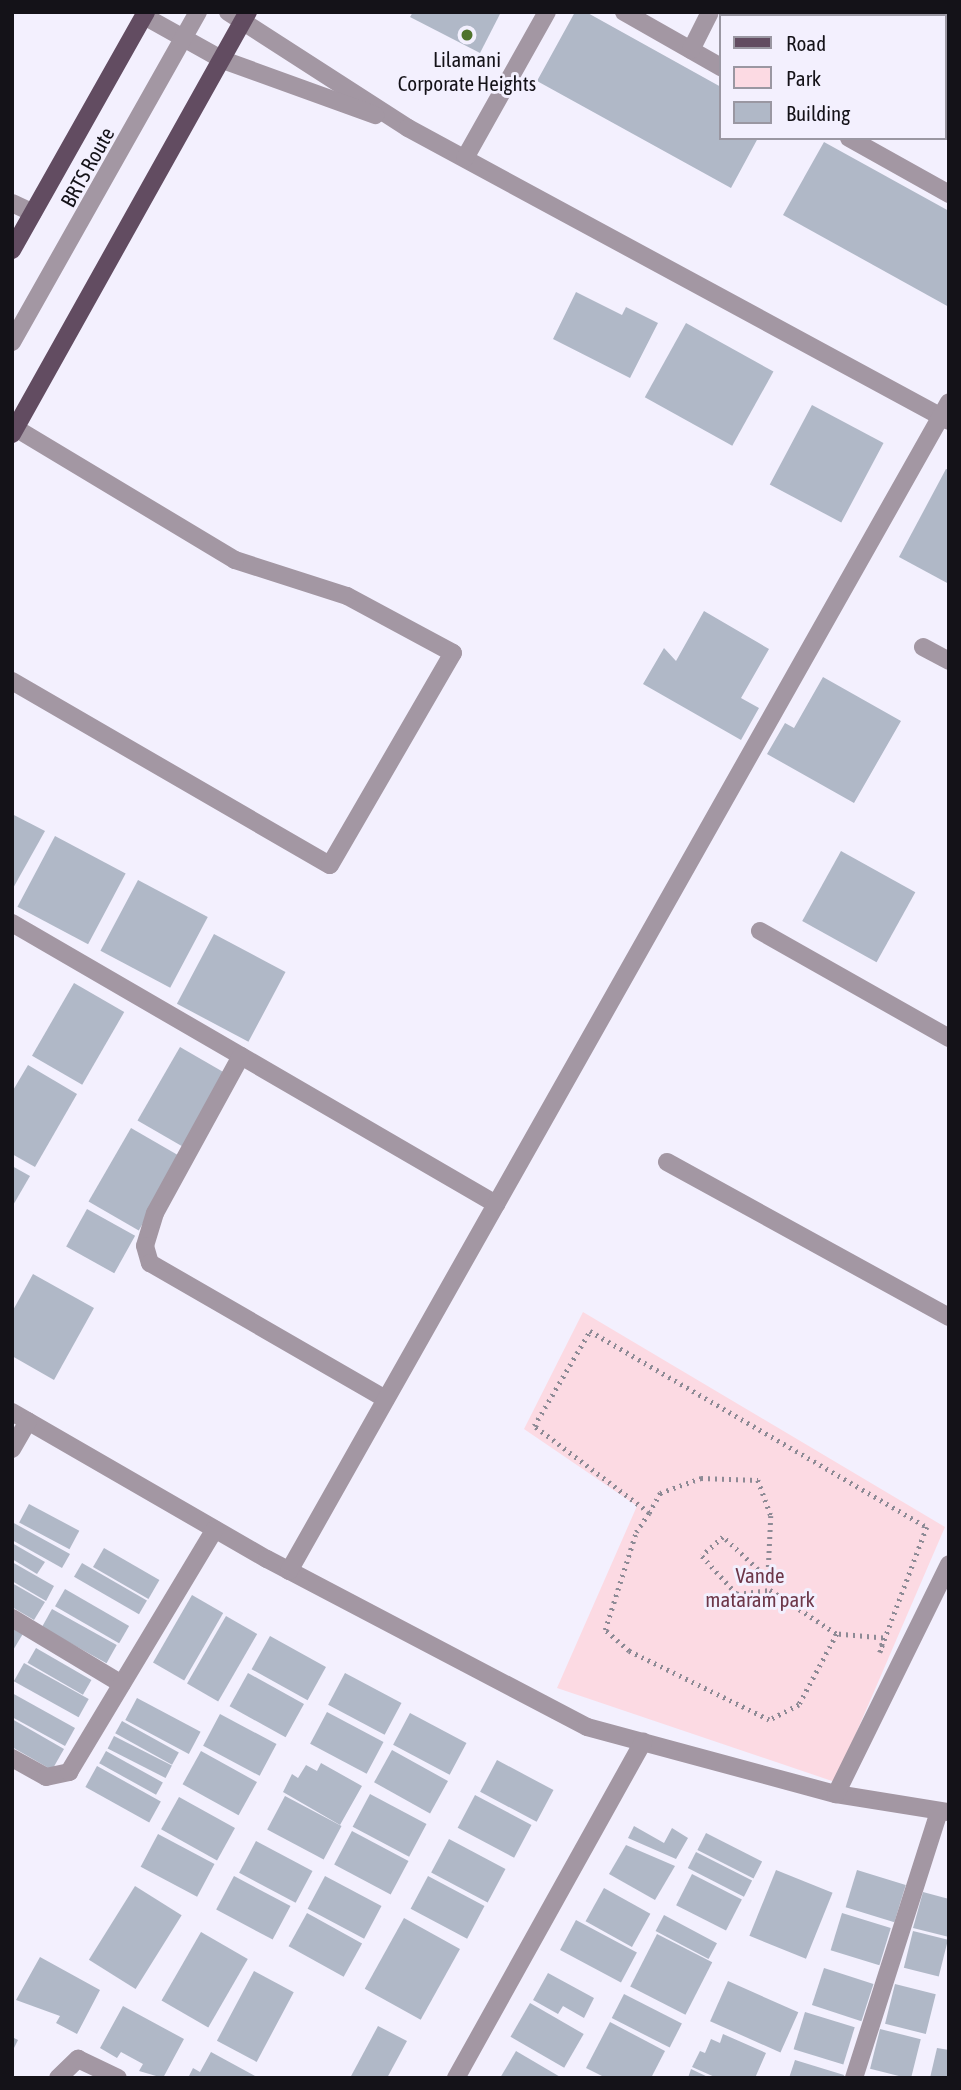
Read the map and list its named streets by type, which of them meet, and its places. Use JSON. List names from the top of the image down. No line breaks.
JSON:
{"streets":{"street":["BRTS Route"]},"parks":["Vande mataram park"],"places":["Lilamani Corporate Heights"],"legend":["Road","Park","Building"]}
